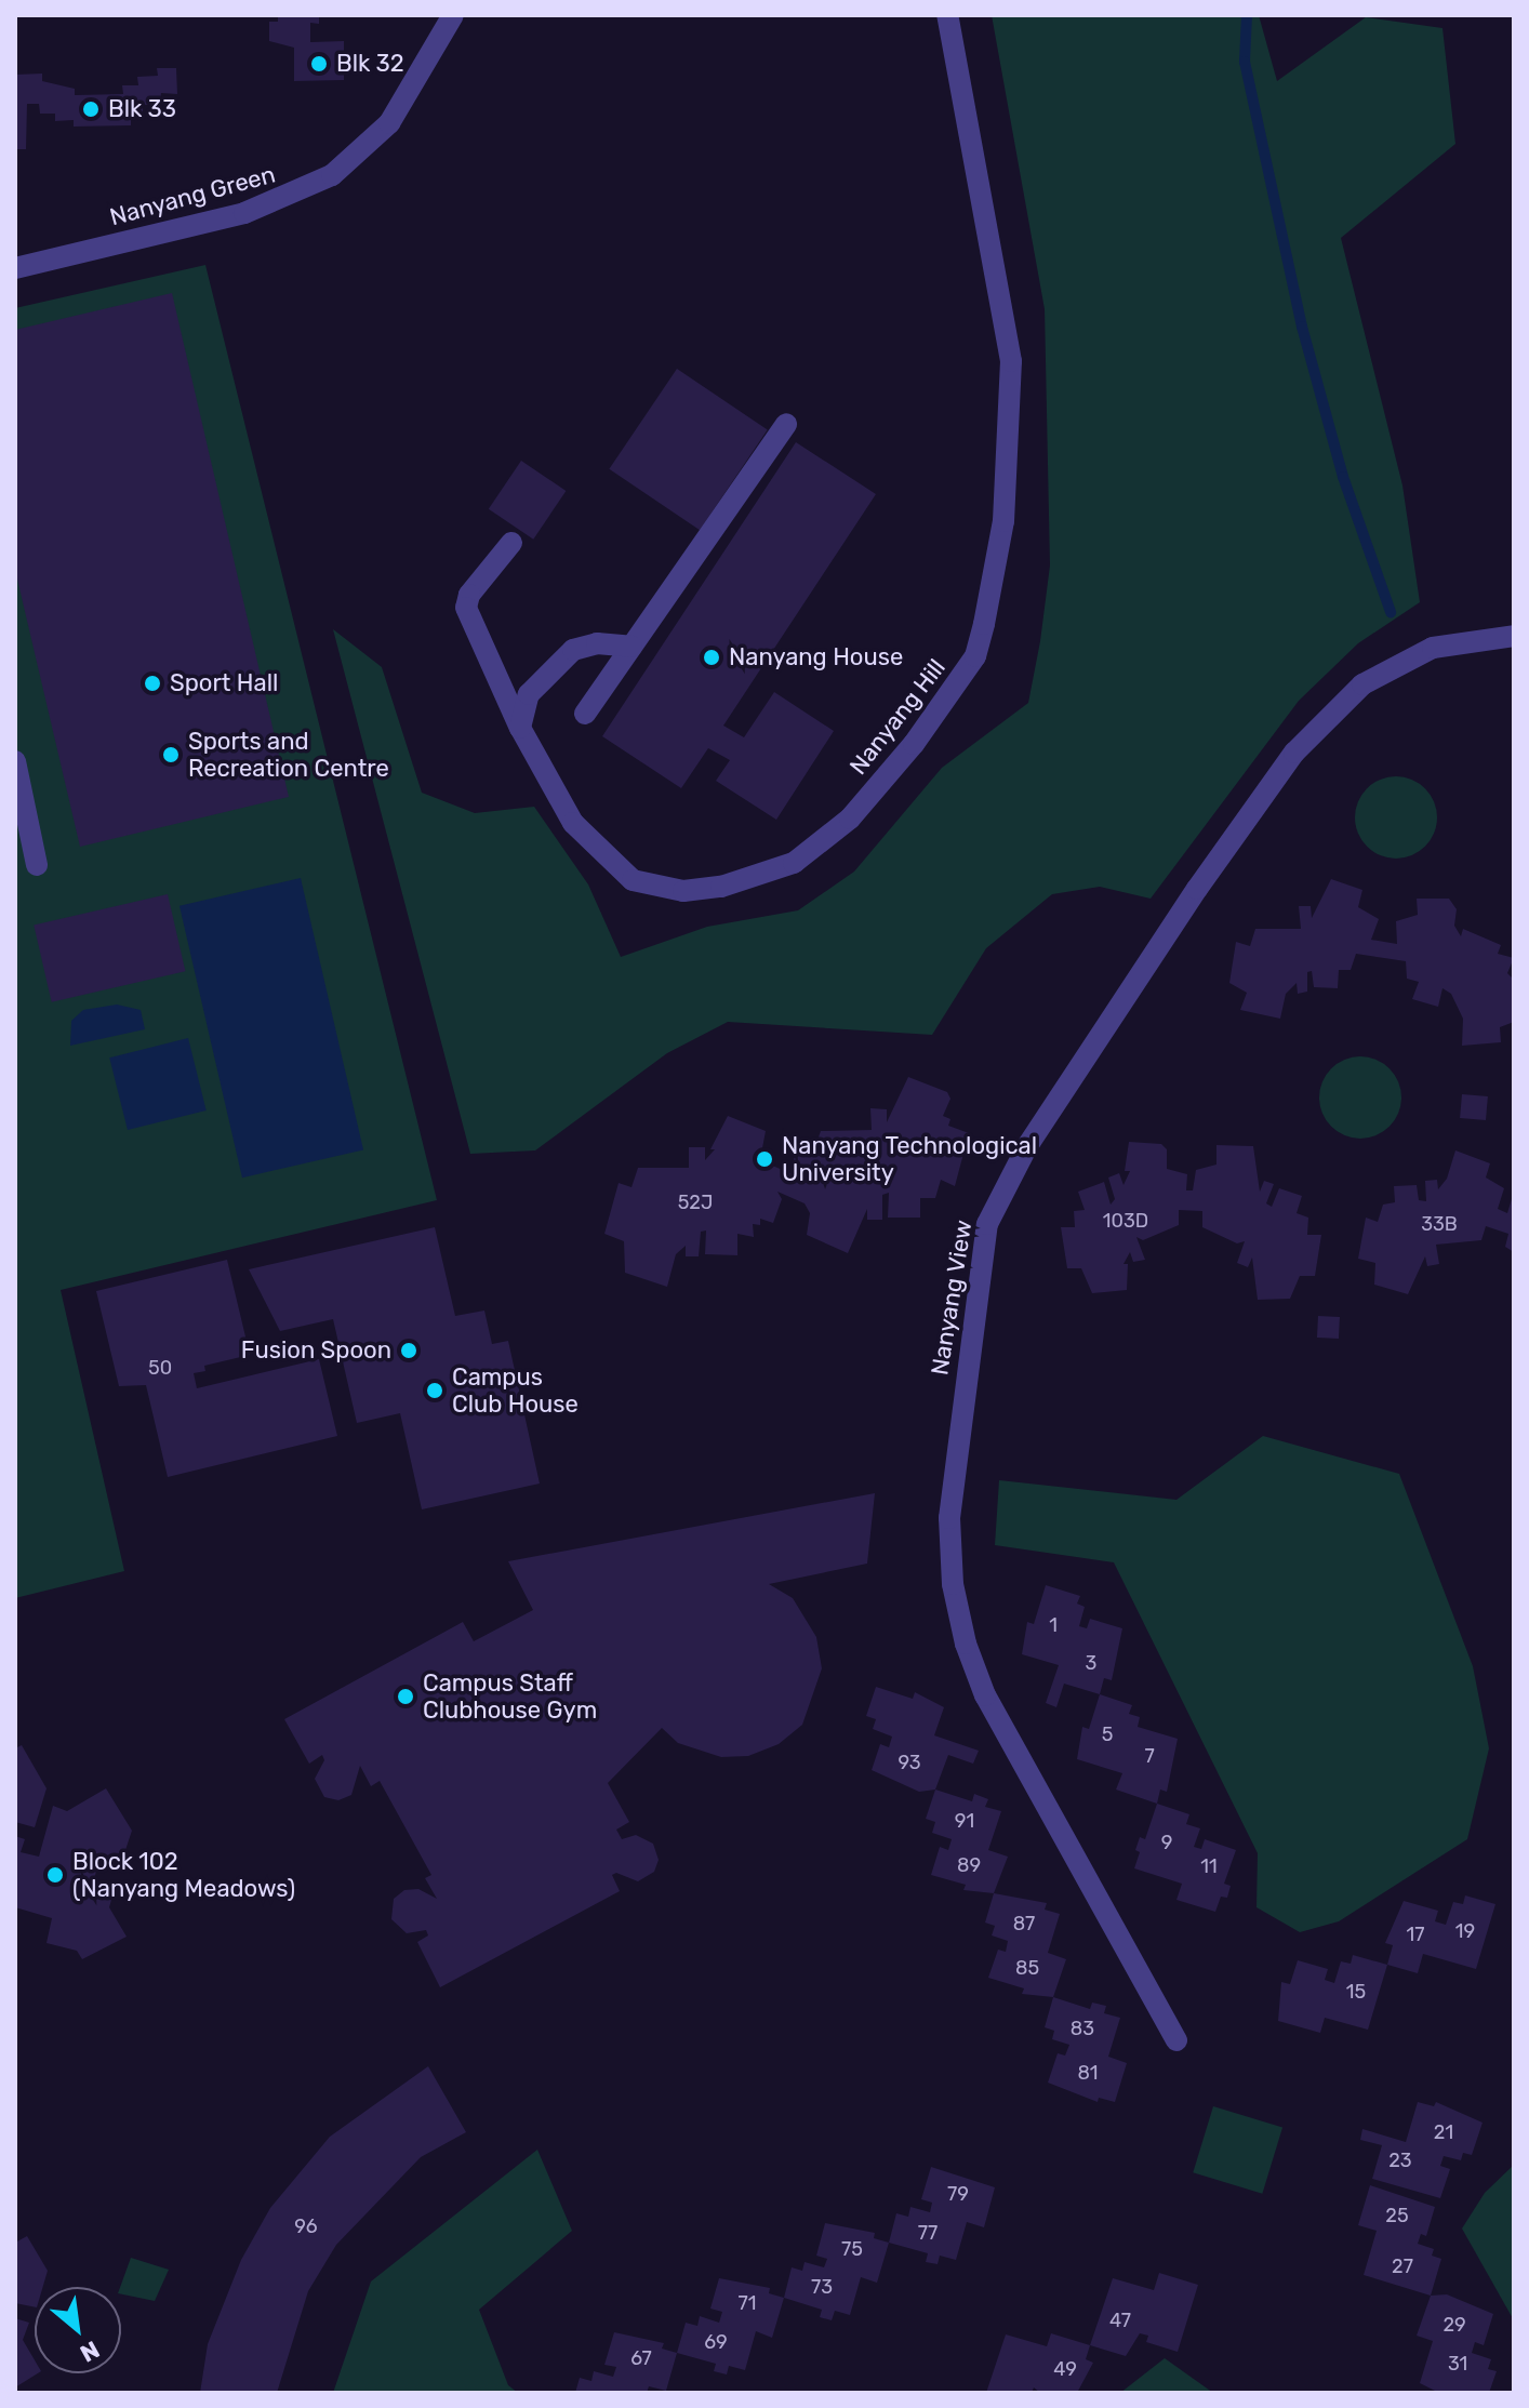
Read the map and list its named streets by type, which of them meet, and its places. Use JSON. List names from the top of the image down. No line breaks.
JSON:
{"streets":{"street":["Nanyang Green","Nanyang Hill","Nanyang View"]},"places":["Blk 32","Blk 33","Nanyang House","Sport Hall","Sports and Recreation Centre","Nanyang Technological University","Fusion Spoon","Campus Club House","Campus Staff Clubhouse Gym","Block 102 (Nanyang Meadows)"],"house_numbers":["52J","103D","33B","50","1","3","5","7","93","91","9","89","11","87","19","17","85","15","83","81","21","23","79","25","96","77","75","27","73","71","47","29","69","67","31","49"],"north":"bottom right"}
